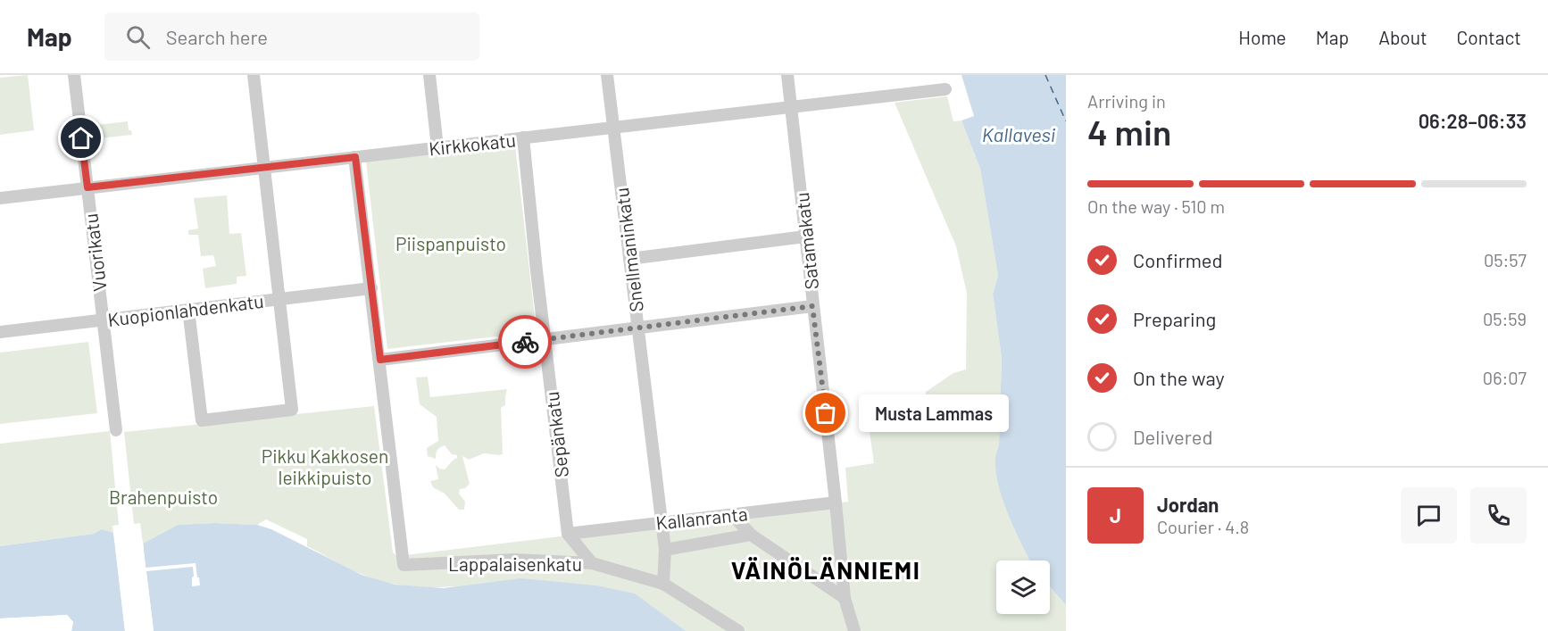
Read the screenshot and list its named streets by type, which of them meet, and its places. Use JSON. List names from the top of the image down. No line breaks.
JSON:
{"streets":{"street":["Kirkkokatu","Satamakatu","Snellmaninkatu","Vuorikatu","Kuopionlahdenkatu","Sepänkatu","Kallanranta","Lappalaisenkatu"]},"crossings":[["Kirkkokatu","Satamakatu"],["Kirkkokatu","Snellmaninkatu"],["Kirkkokatu","Vuorikatu"],["Kirkkokatu","Sepänkatu"],["Satamakatu","Kallanranta"],["Snellmaninkatu","Kallanranta"],["Snellmaninkatu","Lappalaisenkatu"],["Vuorikatu","Kuopionlahdenkatu"],["Sepänkatu","Kallanranta"]],"districts":["VÄINÖLÄNNIEMI"],"water":["Kallavesi"],"parks":["Piispanpuisto","Pikku Kakkosen leikkipuisto","Brahenpuisto"],"places":["Musta Lammas"],"page":{"header":"Map","search":"Search here","nav":["Home","Map","About","Contact"],"heading":["4 min","Arriving in","06:28–06:33"],"panel":["Jordan","Courier · 4.8"],"bar":"On the way · 510 m","list":[["Confirmed","05:57"],["Preparing","05:59"],["On the way","06:07"],"Delivered"],"bubble":"Musta Lammas","round":"J"}}
